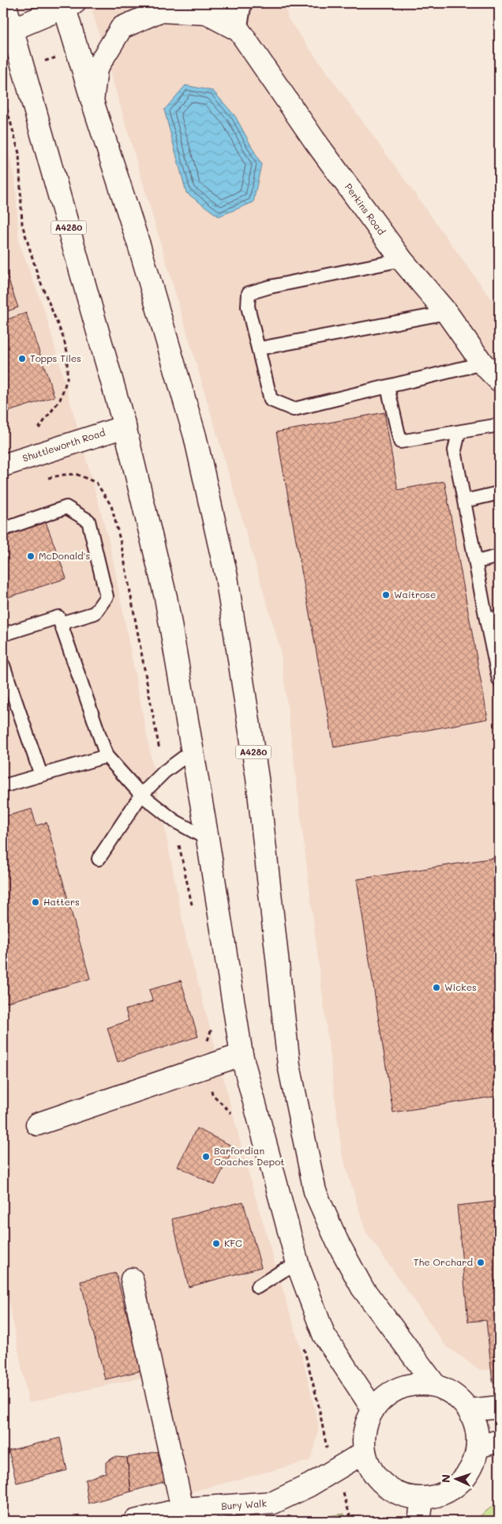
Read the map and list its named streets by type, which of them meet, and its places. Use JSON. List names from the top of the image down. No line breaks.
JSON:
{"streets":{"main road":["Perkins Road","A4280","Shuttleworth Road","Bury Walk"]},"crossings":[["Perkins Road","A4280"],["A4280","Shuttleworth Road"],["A4280","Bury Walk"]],"places":["Topps Tiles","McDonald's","Waitrose","Hatters","Wickes","Barfordian Coaches Depot","KFC","The Orchard"],"north":"left"}
